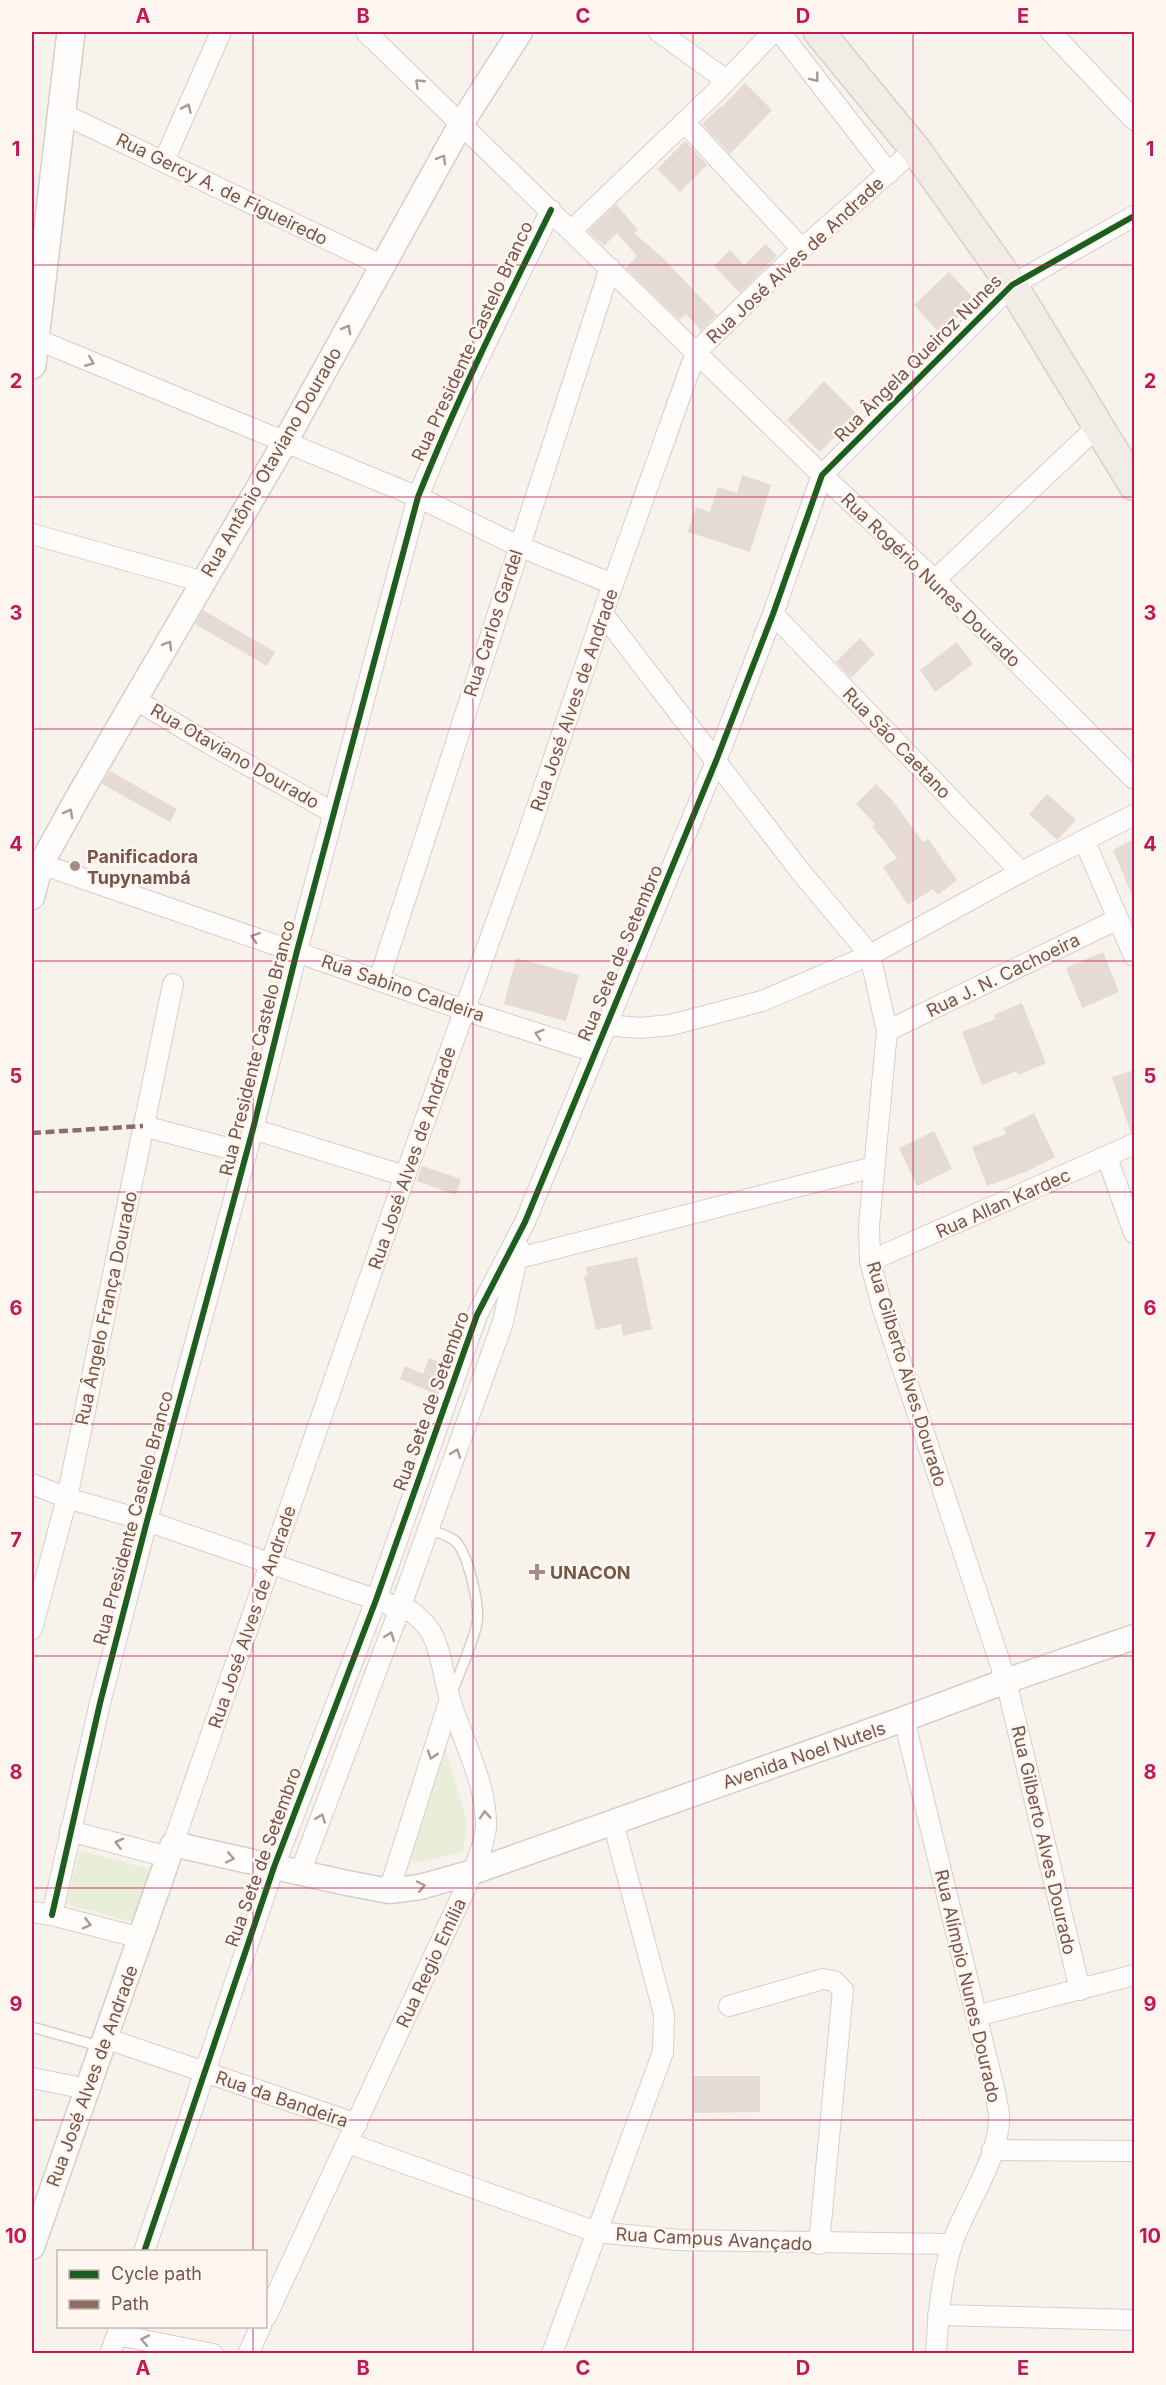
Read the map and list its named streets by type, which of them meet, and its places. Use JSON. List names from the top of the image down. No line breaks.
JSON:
{"streets":{"street":["Rua Gercy A. de Figueiredo","Rua José Alves de Andrade","Rua Presidente Castelo Branco","Rua Ângela Queiroz Nunes","Rua Antônio Otaviano Dourado","Rua Rogério Nunes Dourado","Rua Carlos Gardel","Rua São Caetano","Rua Otaviano Dourado","Rua Sete de Setembro","Rua J. N. Cachoeira","Rua Sabino Caldeira","Rua Allan Kardec","Rua Ângelo França Dourado","Rua Gilberto Alves Dourado","Avenida Noel Nutels","Rua Regio Emília","Rua Alímpio Nunes Dourado","Rua da Bandeira","Rua Campus Avançado"]},"crossings":[["Rua Gercy A. de Figueiredo","Rua Antônio Otaviano Dourado"],["Rua José Alves de Andrade","Rua Rogério Nunes Dourado"],["Rua José Alves de Andrade","Rua Sabino Caldeira"],["Rua José Alves de Andrade","Rua Gilberto Alves Dourado"],["Rua José Alves de Andrade","Avenida Noel Nutels"],["Rua José Alves de Andrade","Rua Regio Emília"],["Rua José Alves de Andrade","Rua da Bandeira"],["Rua Presidente Castelo Branco","Rua Rogério Nunes Dourado"],["Rua Presidente Castelo Branco","Rua Otaviano Dourado"],["Rua Presidente Castelo Branco","Rua Sabino Caldeira"],["Rua Presidente Castelo Branco","Rua Regio Emília"],["Rua Ângela Queiroz Nunes","Rua Rogério Nunes Dourado"],["Rua Ângela Queiroz Nunes","Rua Sete de Setembro"],["Rua Antônio Otaviano Dourado","Rua Rogério Nunes Dourado"],["Rua Antônio Otaviano Dourado","Rua Otaviano Dourado"],["Rua Antônio Otaviano Dourado","Rua Sabino Caldeira"],["Rua Rogério Nunes Dourado","Rua Carlos Gardel"],["Rua Rogério Nunes Dourado","Rua Sete de Setembro"],["Rua Carlos Gardel","Rua Sabino Caldeira"],["Rua São Caetano","Rua Sete de Setembro"],["Rua Sete de Setembro","Rua Sabino Caldeira"],["Rua Sete de Setembro","Rua Gilberto Alves Dourado"],["Rua Sete de Setembro","Avenida Noel Nutels"],["Rua Sete de Setembro","Rua Regio Emília"],["Rua Sete de Setembro","Rua da Bandeira"],["Rua J. N. Cachoeira","Rua Gilberto Alves Dourado"],["Rua Allan Kardec","Rua Gilberto Alves Dourado"],["Rua Ângelo França Dourado","Rua Regio Emília"],["Rua Gilberto Alves Dourado","Avenida Noel Nutels"],["Avenida Noel Nutels","Rua Regio Emília"],["Avenida Noel Nutels","Rua Alímpio Nunes Dourado"],["Rua Regio Emília","Rua da Bandeira"],["Rua Regio Emília","Rua Campus Avançado"],["Rua Alímpio Nunes Dourado","Rua Campus Avançado"]],"one_way":["Rua Antônio Otaviano Dourado","Rua Sabino Caldeira"],"places":{"other":["Panificadora Tupynambá"],"health":["UNACON"]},"legend":["Cycle path","Path"],"grid":{"columns":["A","B","C","D","E"],"rows":["1","2","3","4","5","6","7","8","9","10"]}}
